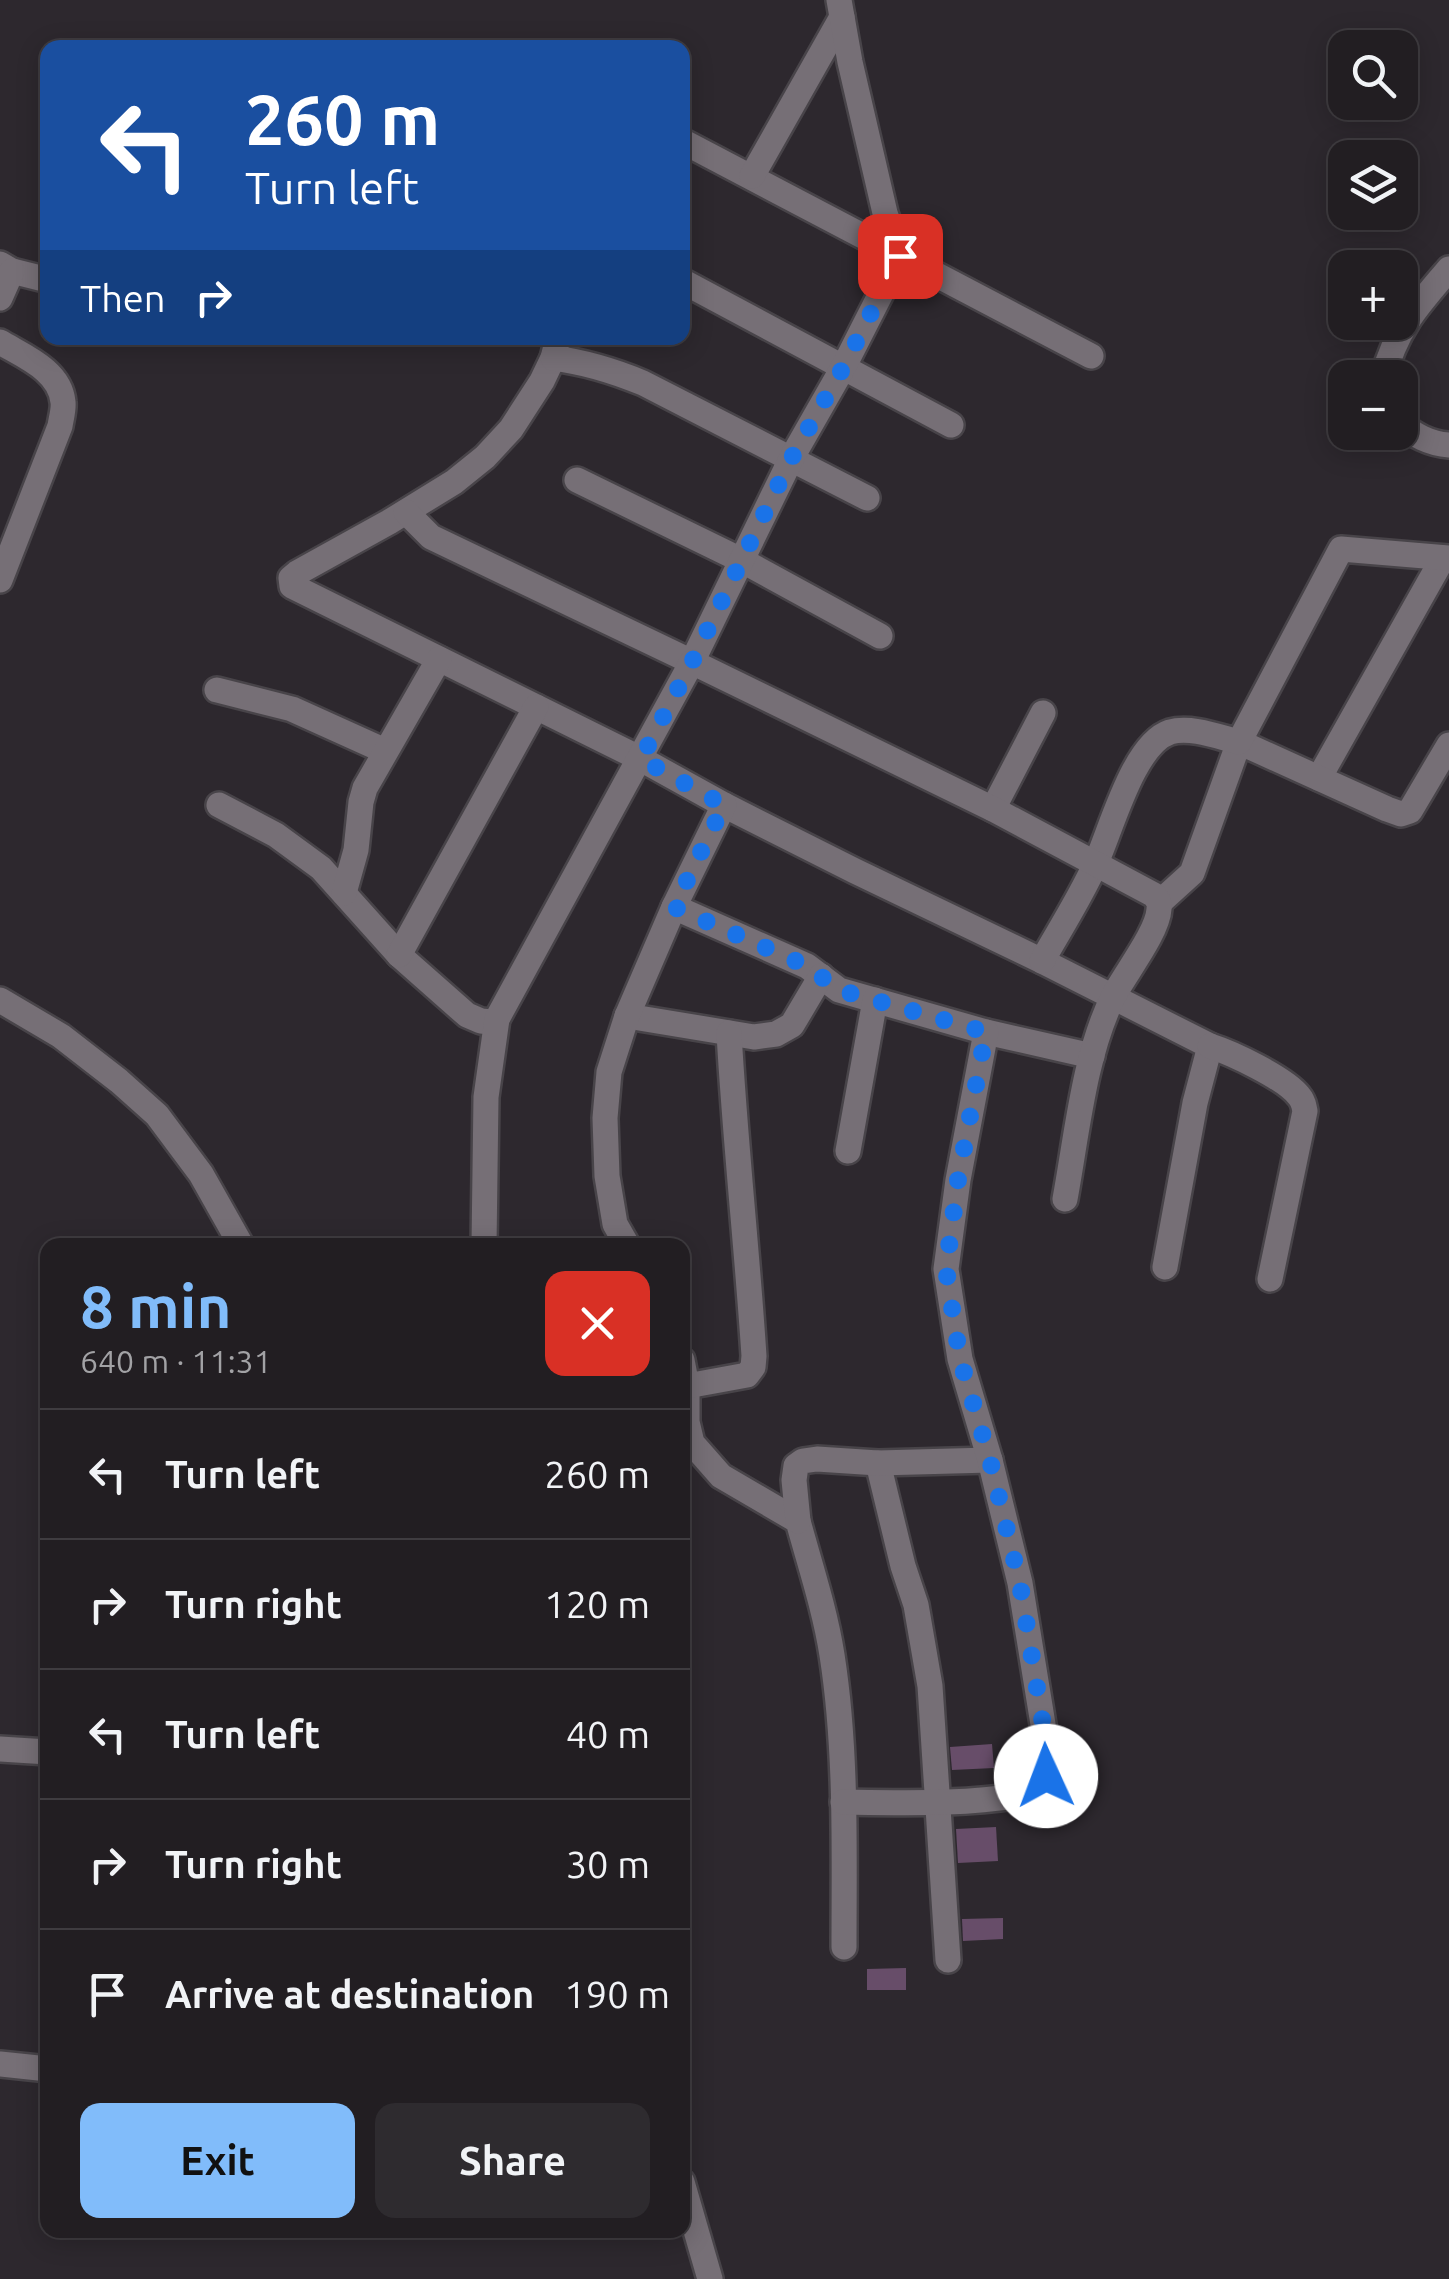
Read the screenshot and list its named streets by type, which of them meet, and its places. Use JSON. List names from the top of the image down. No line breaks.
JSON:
{"page":{"map_buttons":["+","−"],"turn":["260 m","Turn left"],"then":"Then","heading":["8 min","640 m · 11:31"],"list":[{"name":"Turn left","value":"260 m"},{"name":"Turn right","value":"120 m"},{"name":"Turn left","value":"40 m"},{"name":"Turn right","value":"30 m"},{"name":"Arrive at destination","value":"190 m"}],"buttons":["Exit","Share"]}}
